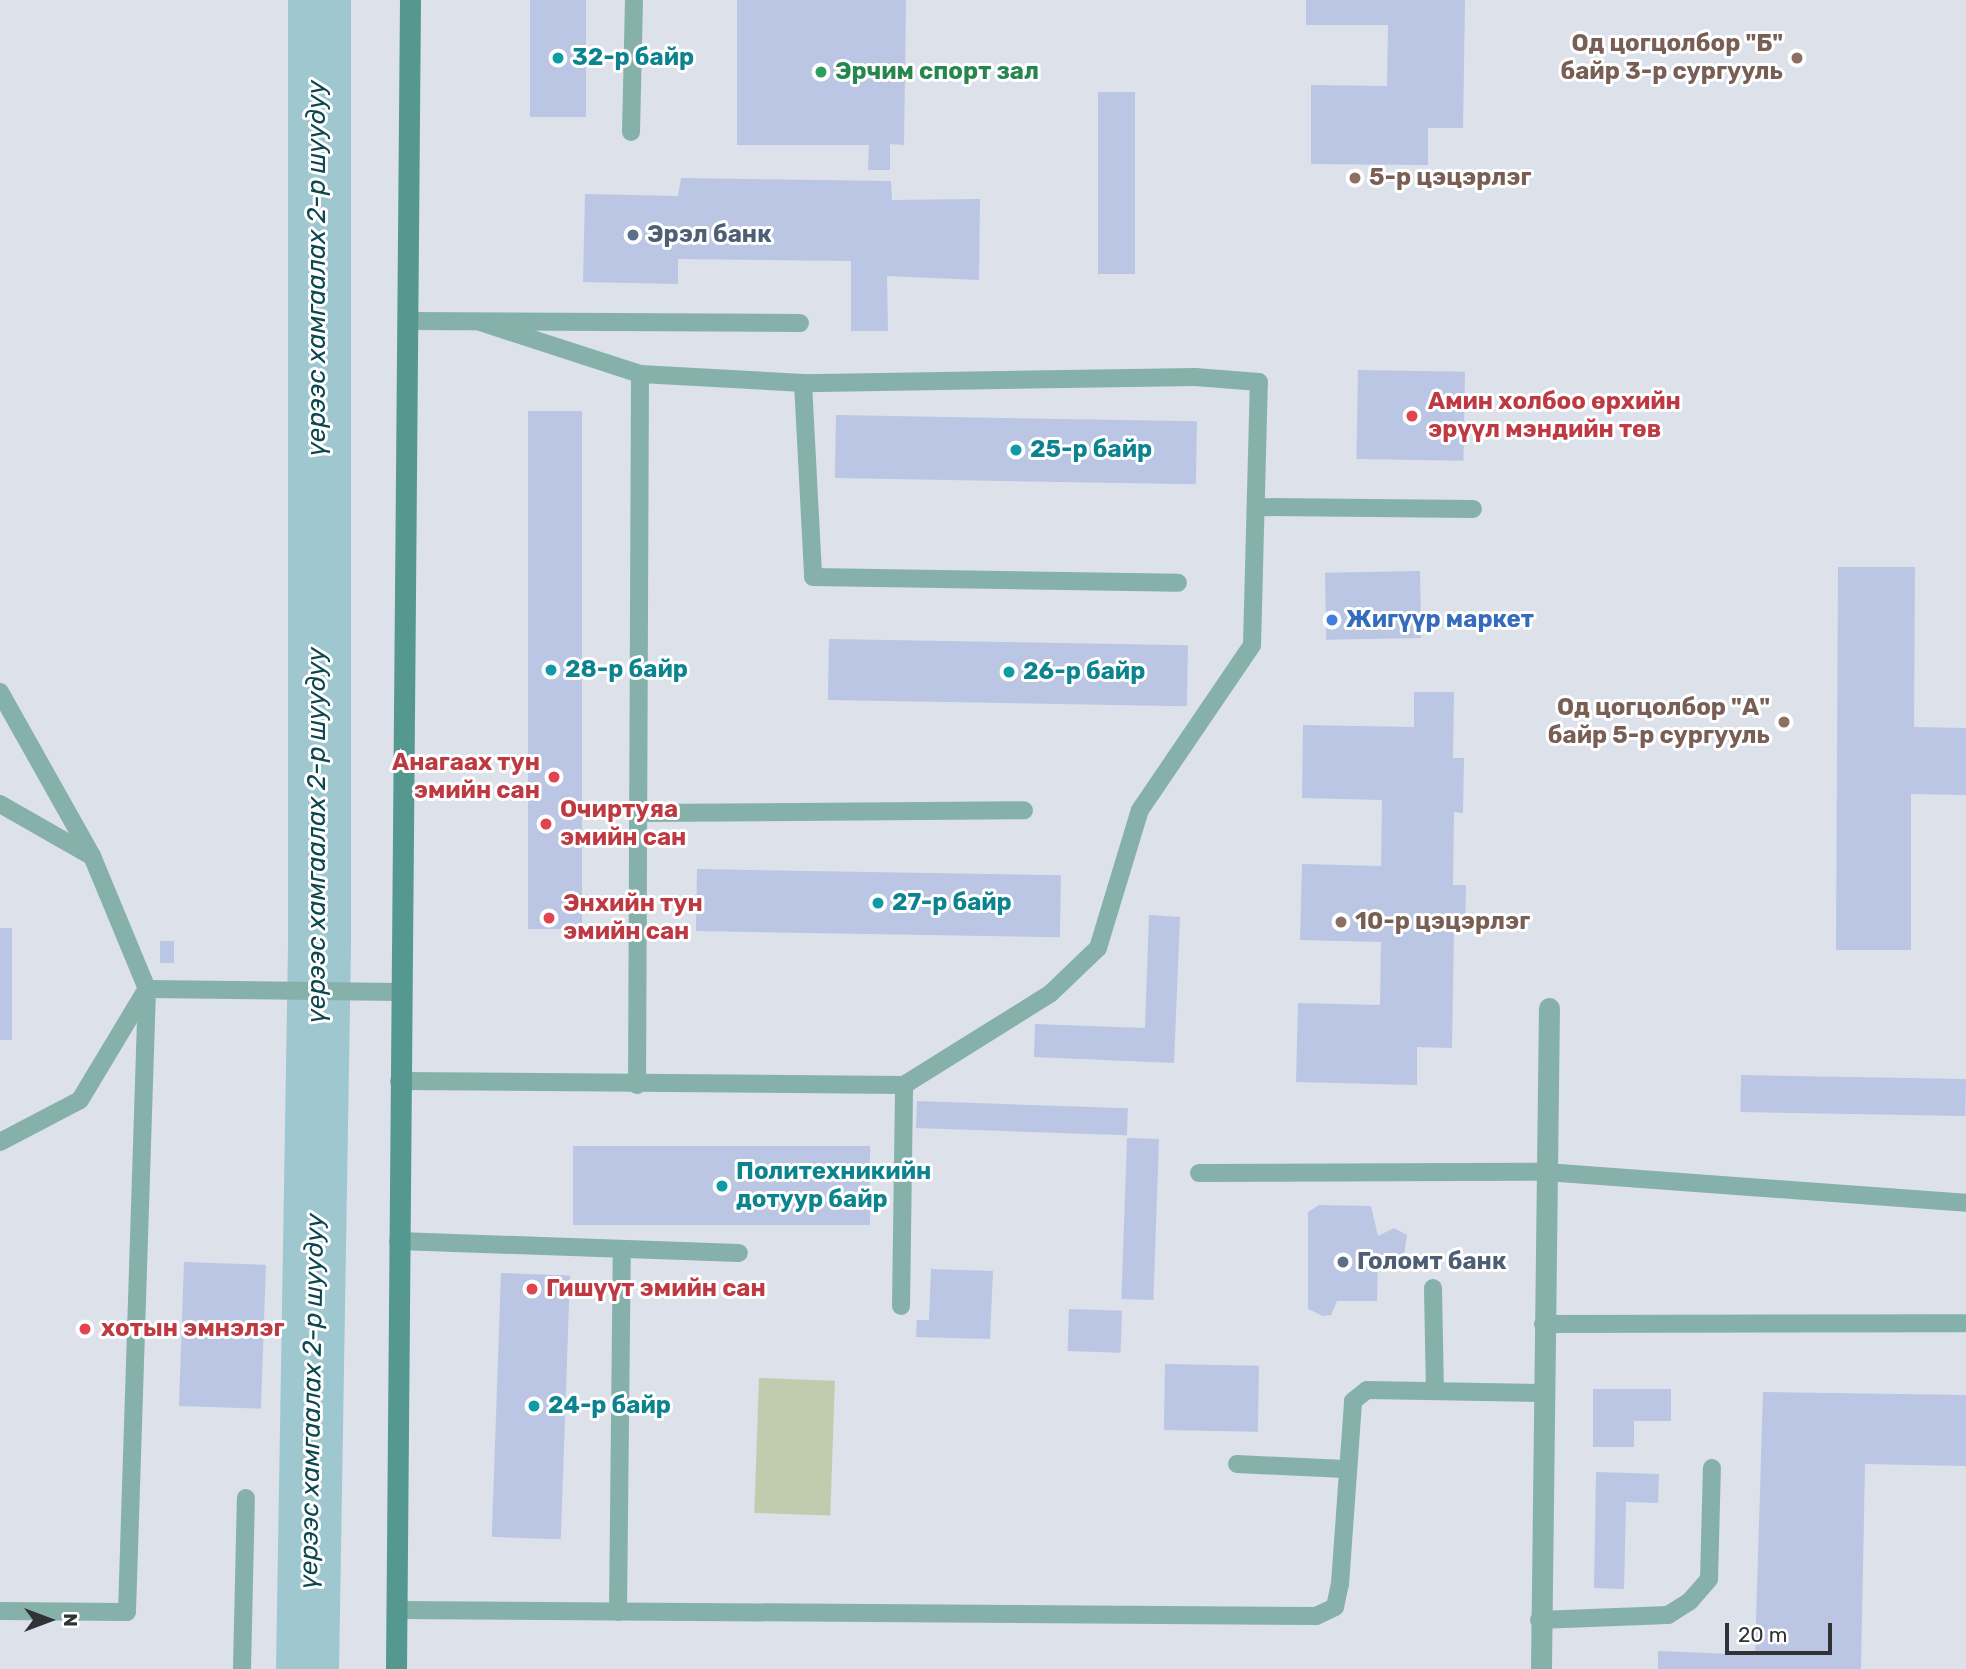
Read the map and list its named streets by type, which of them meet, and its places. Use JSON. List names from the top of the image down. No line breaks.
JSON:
{"water":["үерээс хамгаалах 2-р шуудуу"],"places":["32-р байр","Од цогцолбор \"Б\" байр 3-р сургууль","Эрчим спорт зал","5-р цэцэрлэг","Эрэл банк","Амин холбоо өрхийн эрүүл мэндийн төв","25-р байр","Жигүүр маркет","28-р байр","26-р байр","Од цогцолбор \"А\" байр 5-р сургууль","Анагаах тун эмийн сан","Очиртуяа эмийн сан","27-р байр","Энхийн тун эмийн сан","10-р цэцэрлэг","Политехникийн дотуур байр","Голомт банк","Гишүүт эмийн сан","хотын эмнэлэг","24-р байр"],"scale_bar":"20 m","north":"right"}
